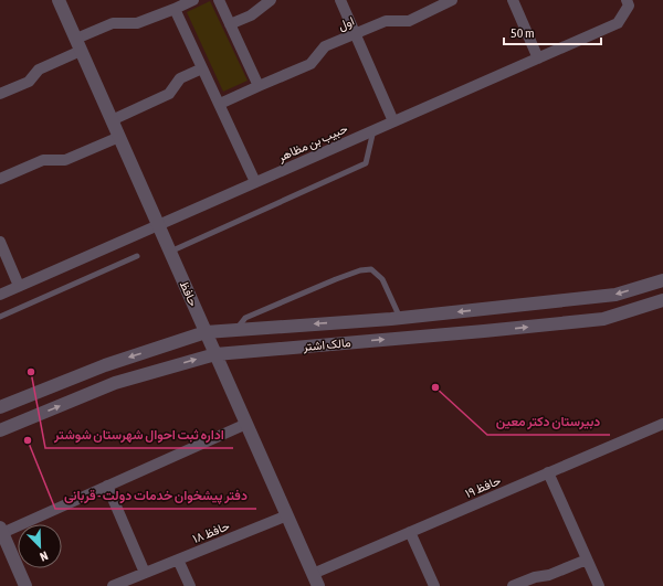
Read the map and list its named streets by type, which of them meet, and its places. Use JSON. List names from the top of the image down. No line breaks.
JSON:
{"streets":{"street":["اول","حبیب بن مظاهر","حافظ","مالک اشتر","حافظ ۱۹","حافظ ۱۸"]},"crossings":[["حبیب بن مظاهر","حافظ"],["حافظ","مالک اشتر"],["حافظ","حافظ ۱۹"],["حافظ","حافظ ۱۸"]],"places":["اداره ثبت احوال شهرستان شوشتر","دبیرستان دکتر معین","دفتر پیشخوان خدمات دولت - قربانی"],"scale_bar":"50 m","north":"bottom right"}
